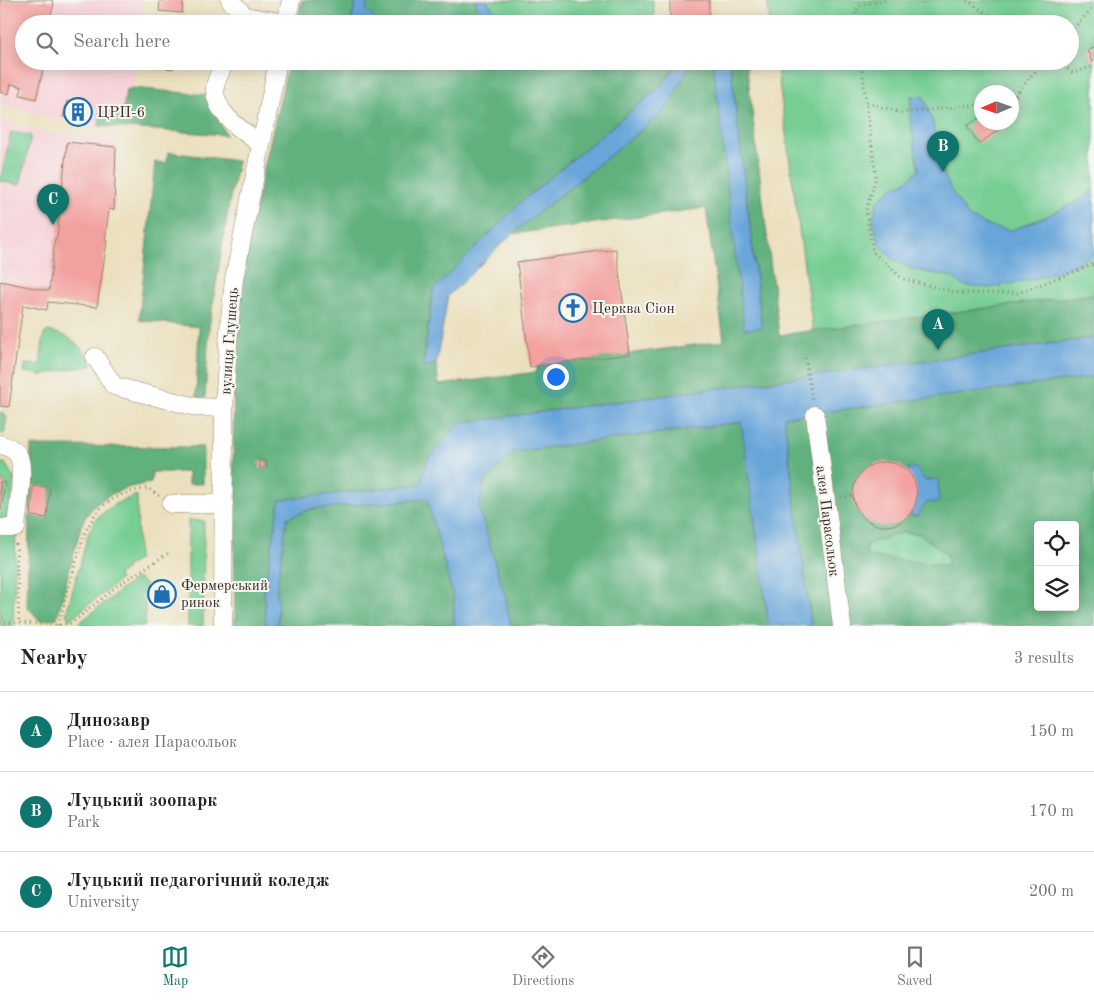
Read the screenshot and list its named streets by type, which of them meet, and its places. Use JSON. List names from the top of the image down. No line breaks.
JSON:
{"streets":{"street":["вулиця Глушець","алея Парасольок"]},"places":{"building":["ЦРП-6"],"church":["Церква Сіон"],"shop":["Фермерський ринок"]},"north":"left","page":{"search":"Search here","pins":["B","C","A"],"heading":["Nearby","3 results"],"list":[{"mark":"A","name":"Динозавр","note":"Place · алея Парасольок","value":"150 m"},{"mark":"B","name":"Луцький зоопарк","note":"Park","value":"170 m"},{"mark":"C","name":"Луцький педагогічний коледж","note":"University","value":"200 m"}],"nav":["Map","Directions","Saved"]}}
